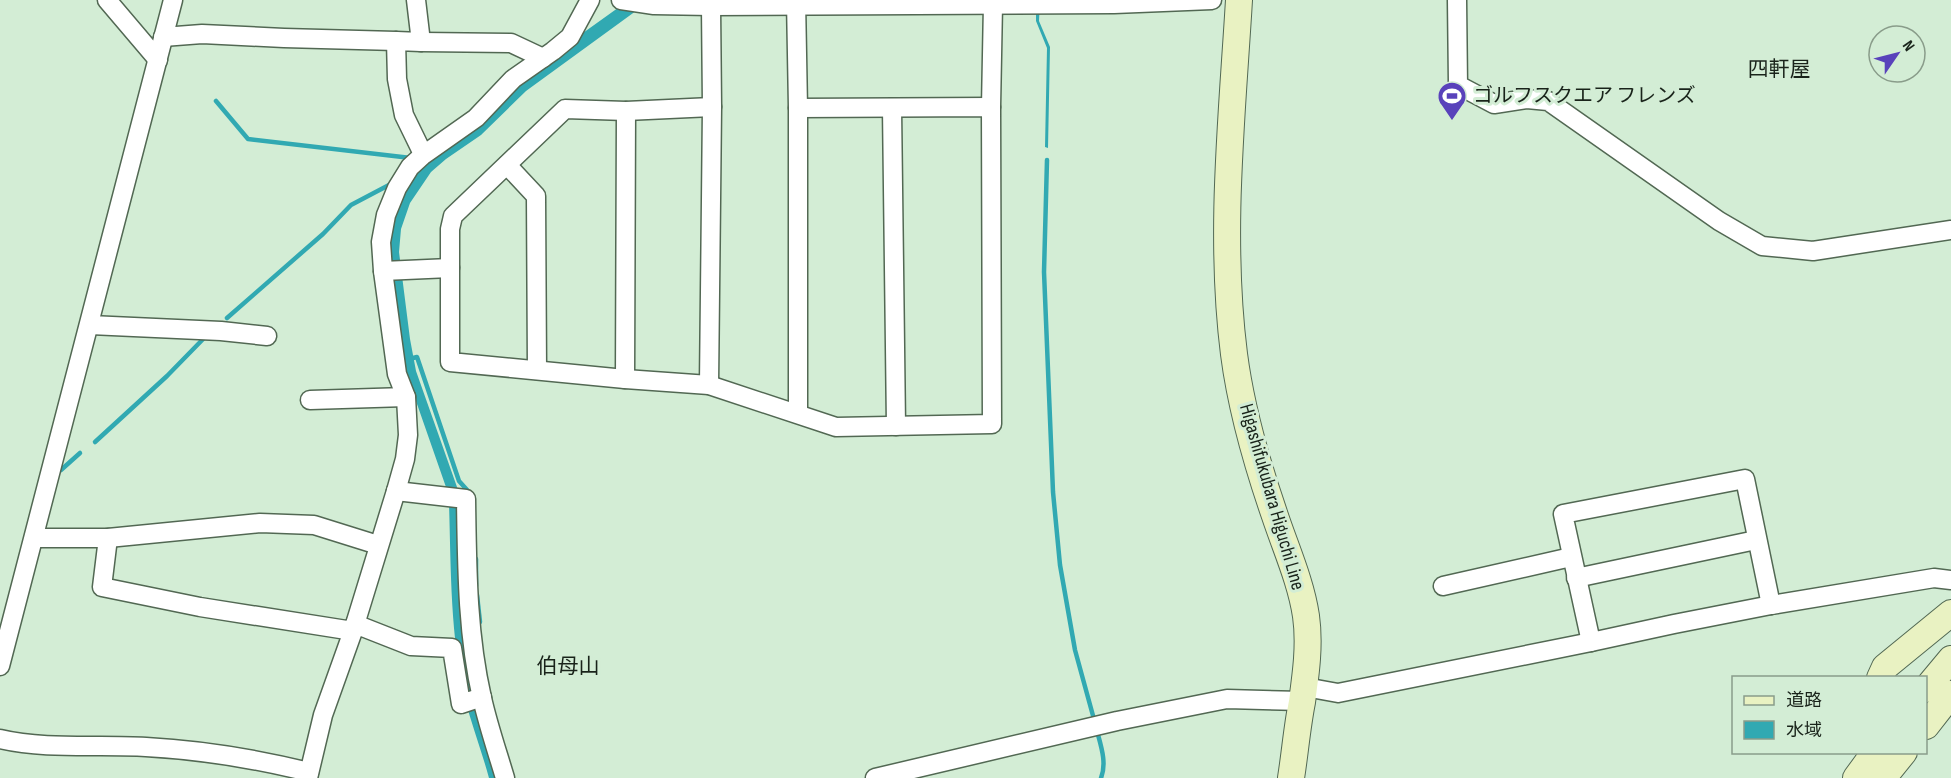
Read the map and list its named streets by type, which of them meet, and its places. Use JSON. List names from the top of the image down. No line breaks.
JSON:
{"streets":{"main road":["Higashifukubara Higuchi Line"]},"districts":["四軒屋","伯母山"],"places":{"sports":["ゴルフスクエア フレンズ"]},"legend":["道路","水域"],"north":"top right"}
